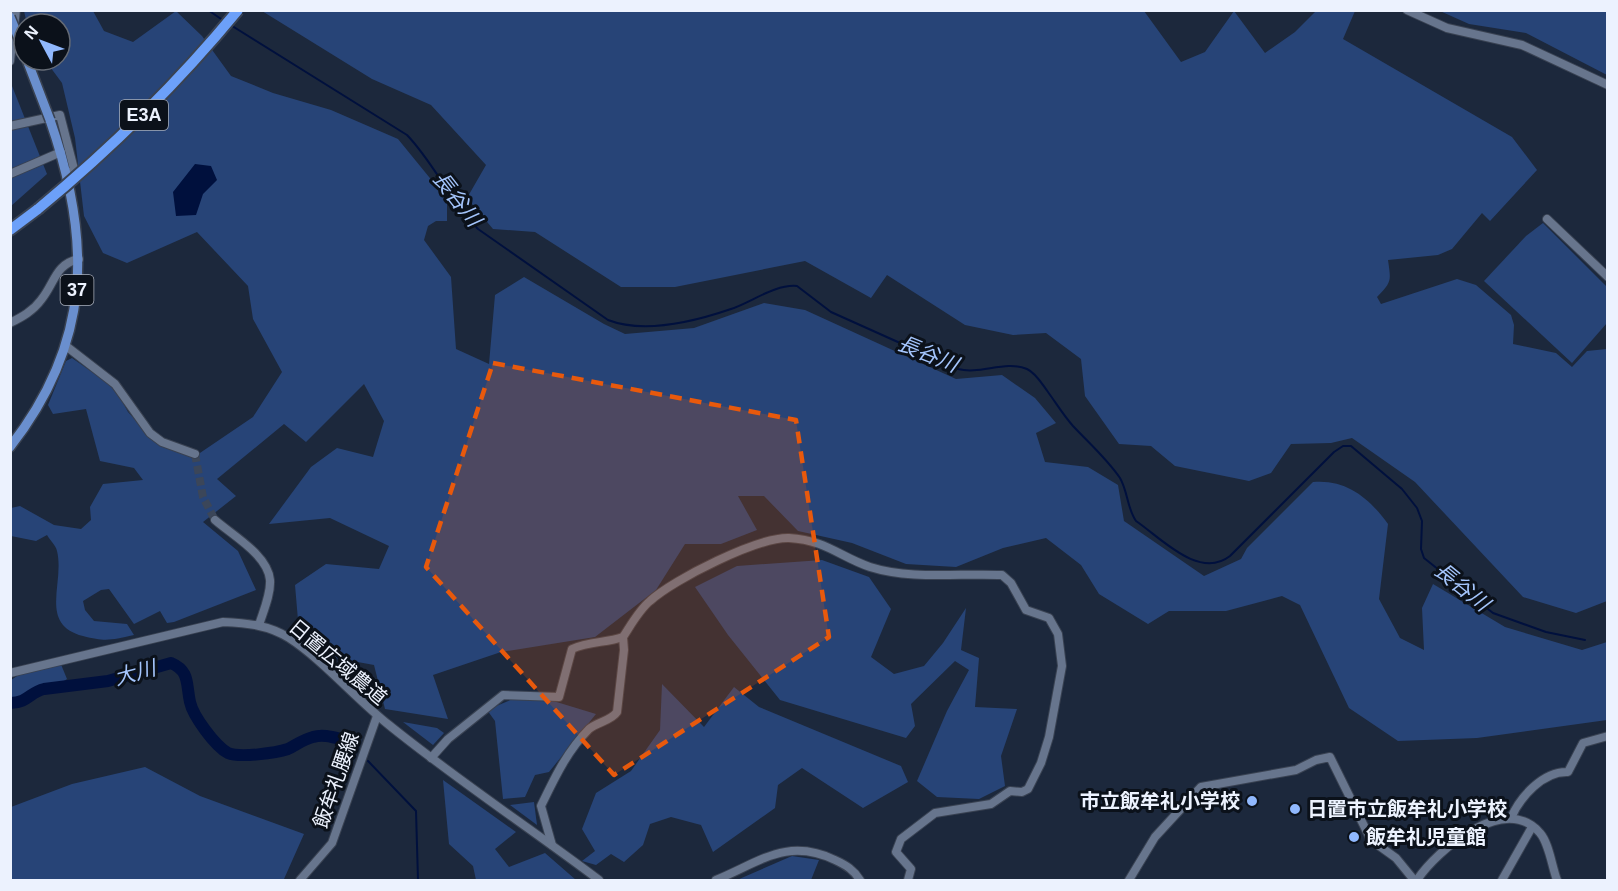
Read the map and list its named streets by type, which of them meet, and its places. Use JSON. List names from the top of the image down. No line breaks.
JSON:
{"streets":{"highway":["E3A"],"main road":["37"],"street":["日置広域農道","飯牟礼腰線"]},"crossings":[["日置広域農道","飯牟礼腰線"]],"water":["長谷川","大川"],"places":["市立飯牟礼小学校","日置市立飯牟礼小学校","飯牟礼児童館"],"north":"top left"}
